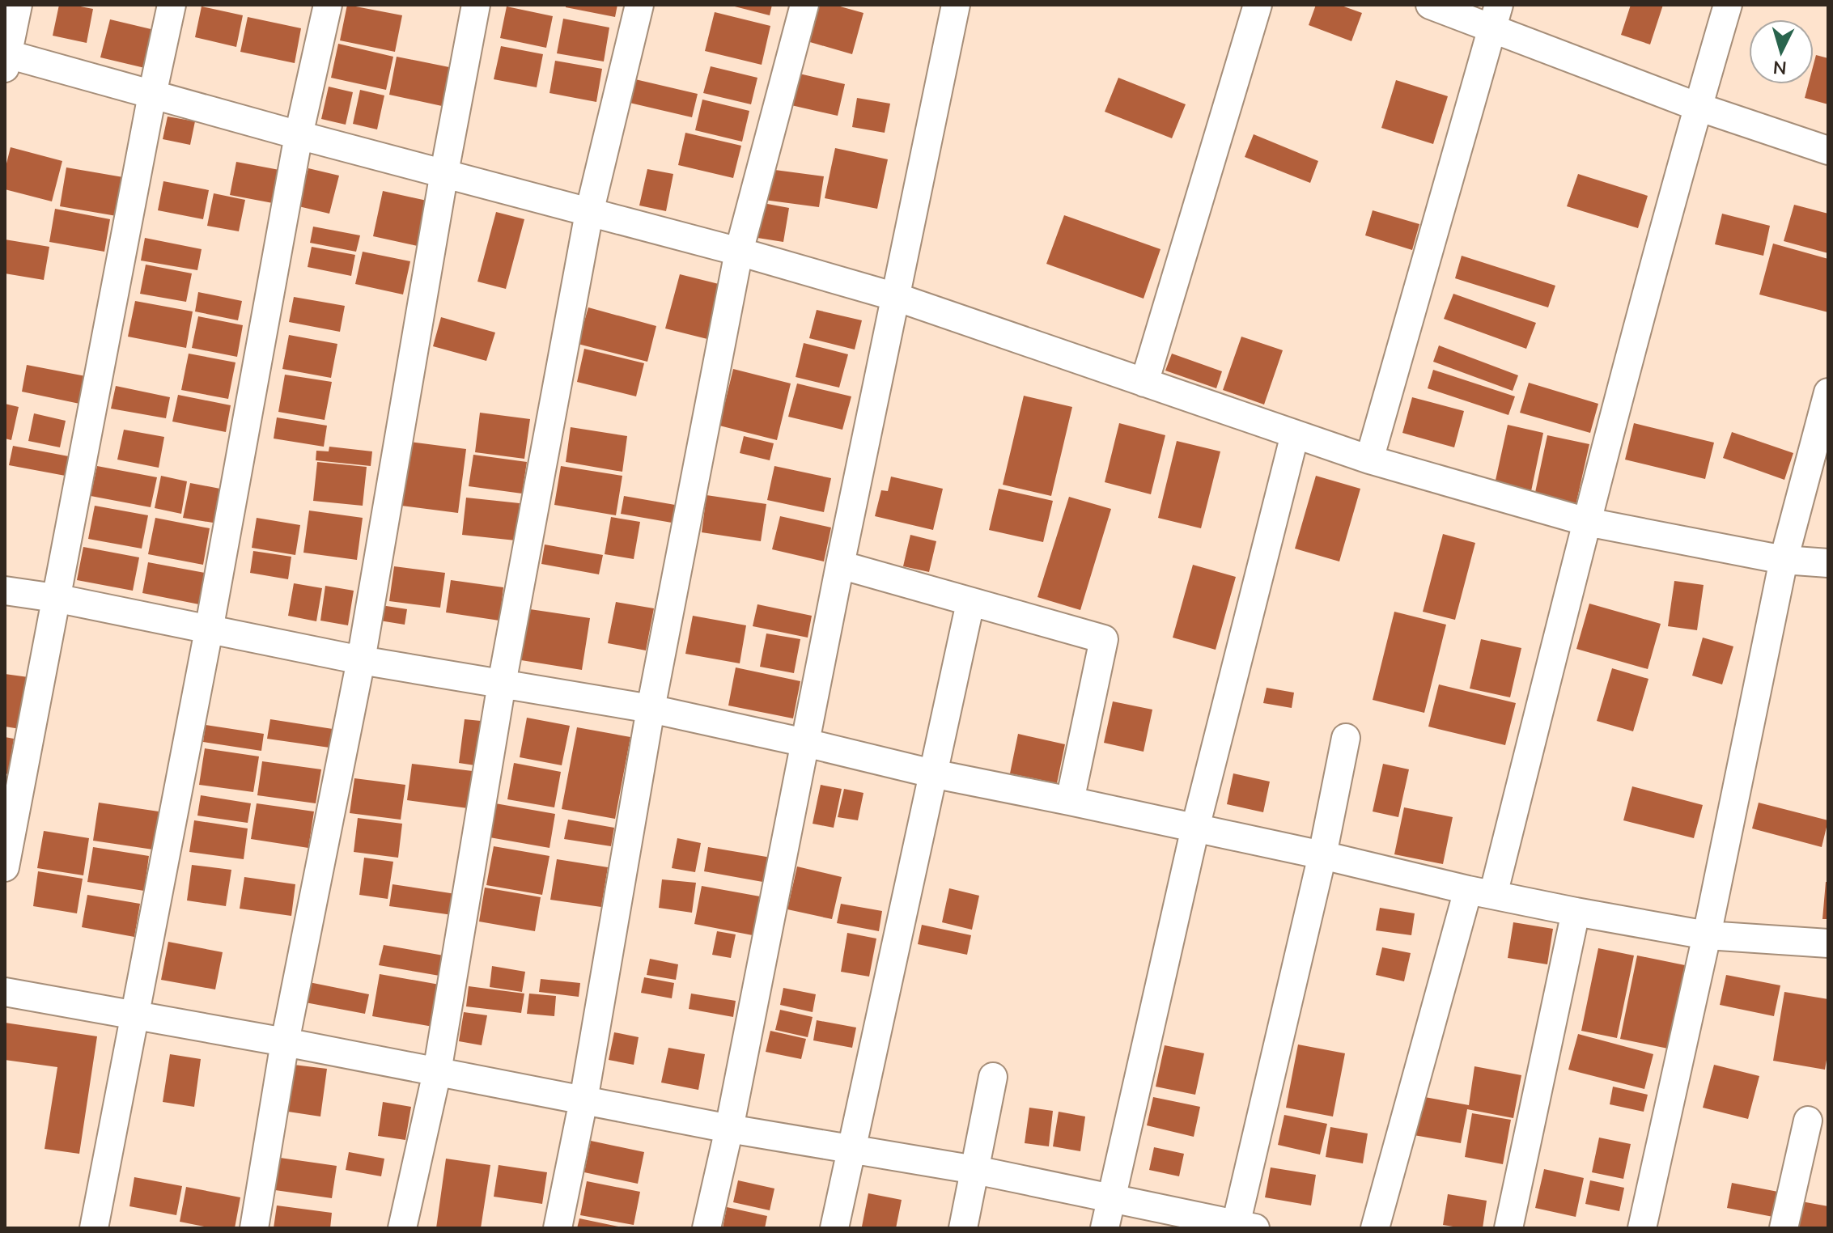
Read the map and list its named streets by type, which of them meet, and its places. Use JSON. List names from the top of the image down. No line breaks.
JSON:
{"north":"bottom"}
